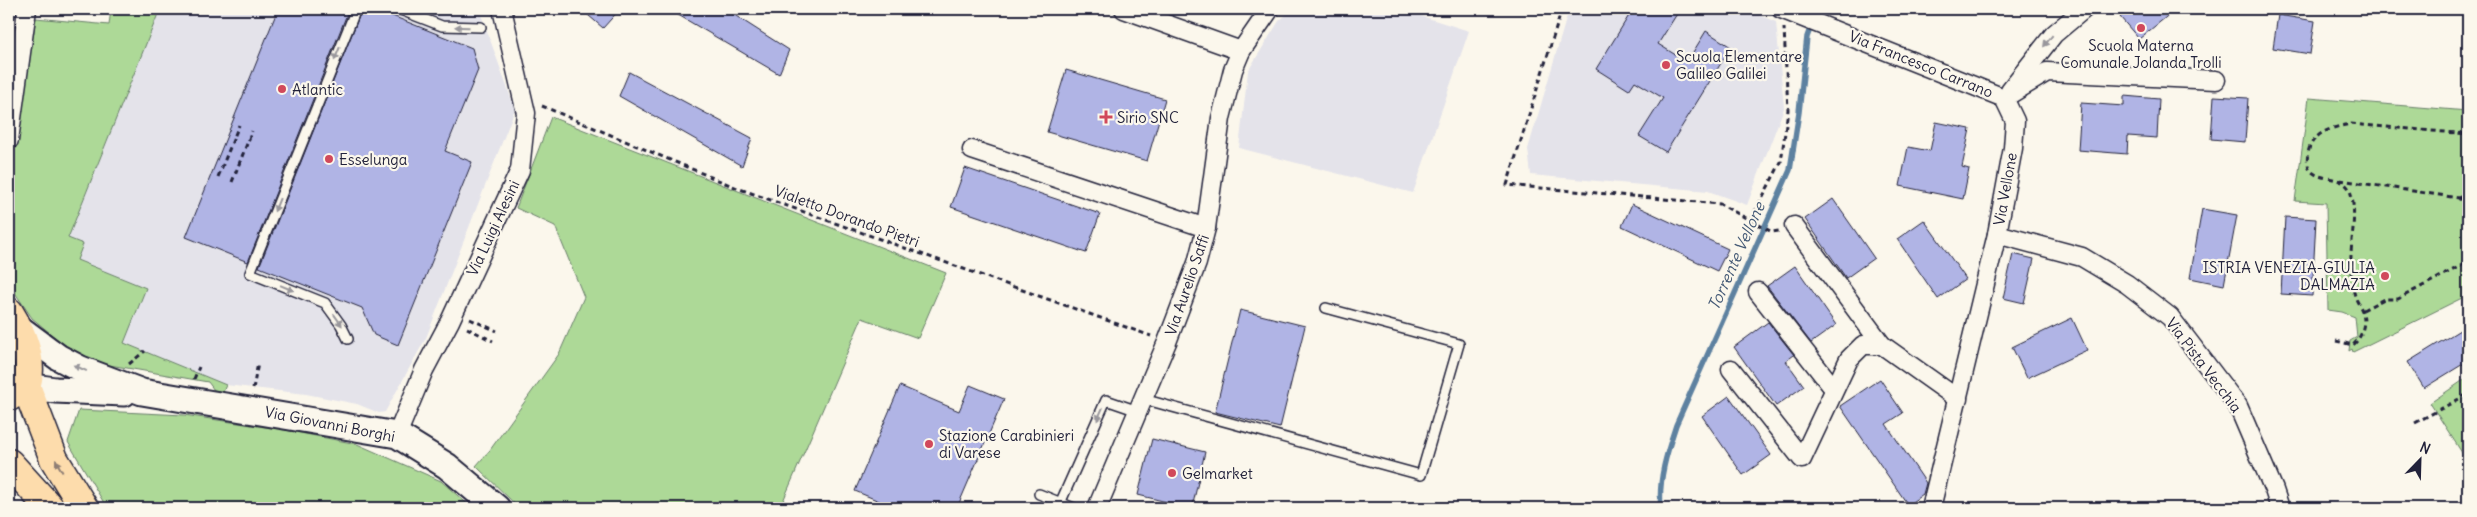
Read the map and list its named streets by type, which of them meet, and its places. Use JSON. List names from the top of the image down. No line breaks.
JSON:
{"streets":{"main road":["Via Giovanni Borghi"],"street":["Via Francesco Carrano","Via Vellone","Via Luigi Alesini","Via Aurelio Saffi","Via Pista Vecchia"],"path":["Vialetto Dorando Pietri"]},"crossings":[["Via Francesco Carrano","Via Vellone"],["Via Vellone","Via Pista Vecchia"],["Vialetto Dorando Pietri","Via Luigi Alesini"],["Vialetto Dorando Pietri","Via Aurelio Saffi"],["Via Luigi Alesini","Via Giovanni Borghi"]],"water":["Torrente Vellone"],"places":{"other":["Scuola Materna Comunale Jolanda Trolli","Scuola Elementare Galileo Galilei","Atlantic","Esselunga","ISTRIA VENEZIA-GIULIA DALMAZIA","Stazione Carabinieri di Varese","Gelmarket"],"health":["Sirio SNC"]},"north":"top right"}
